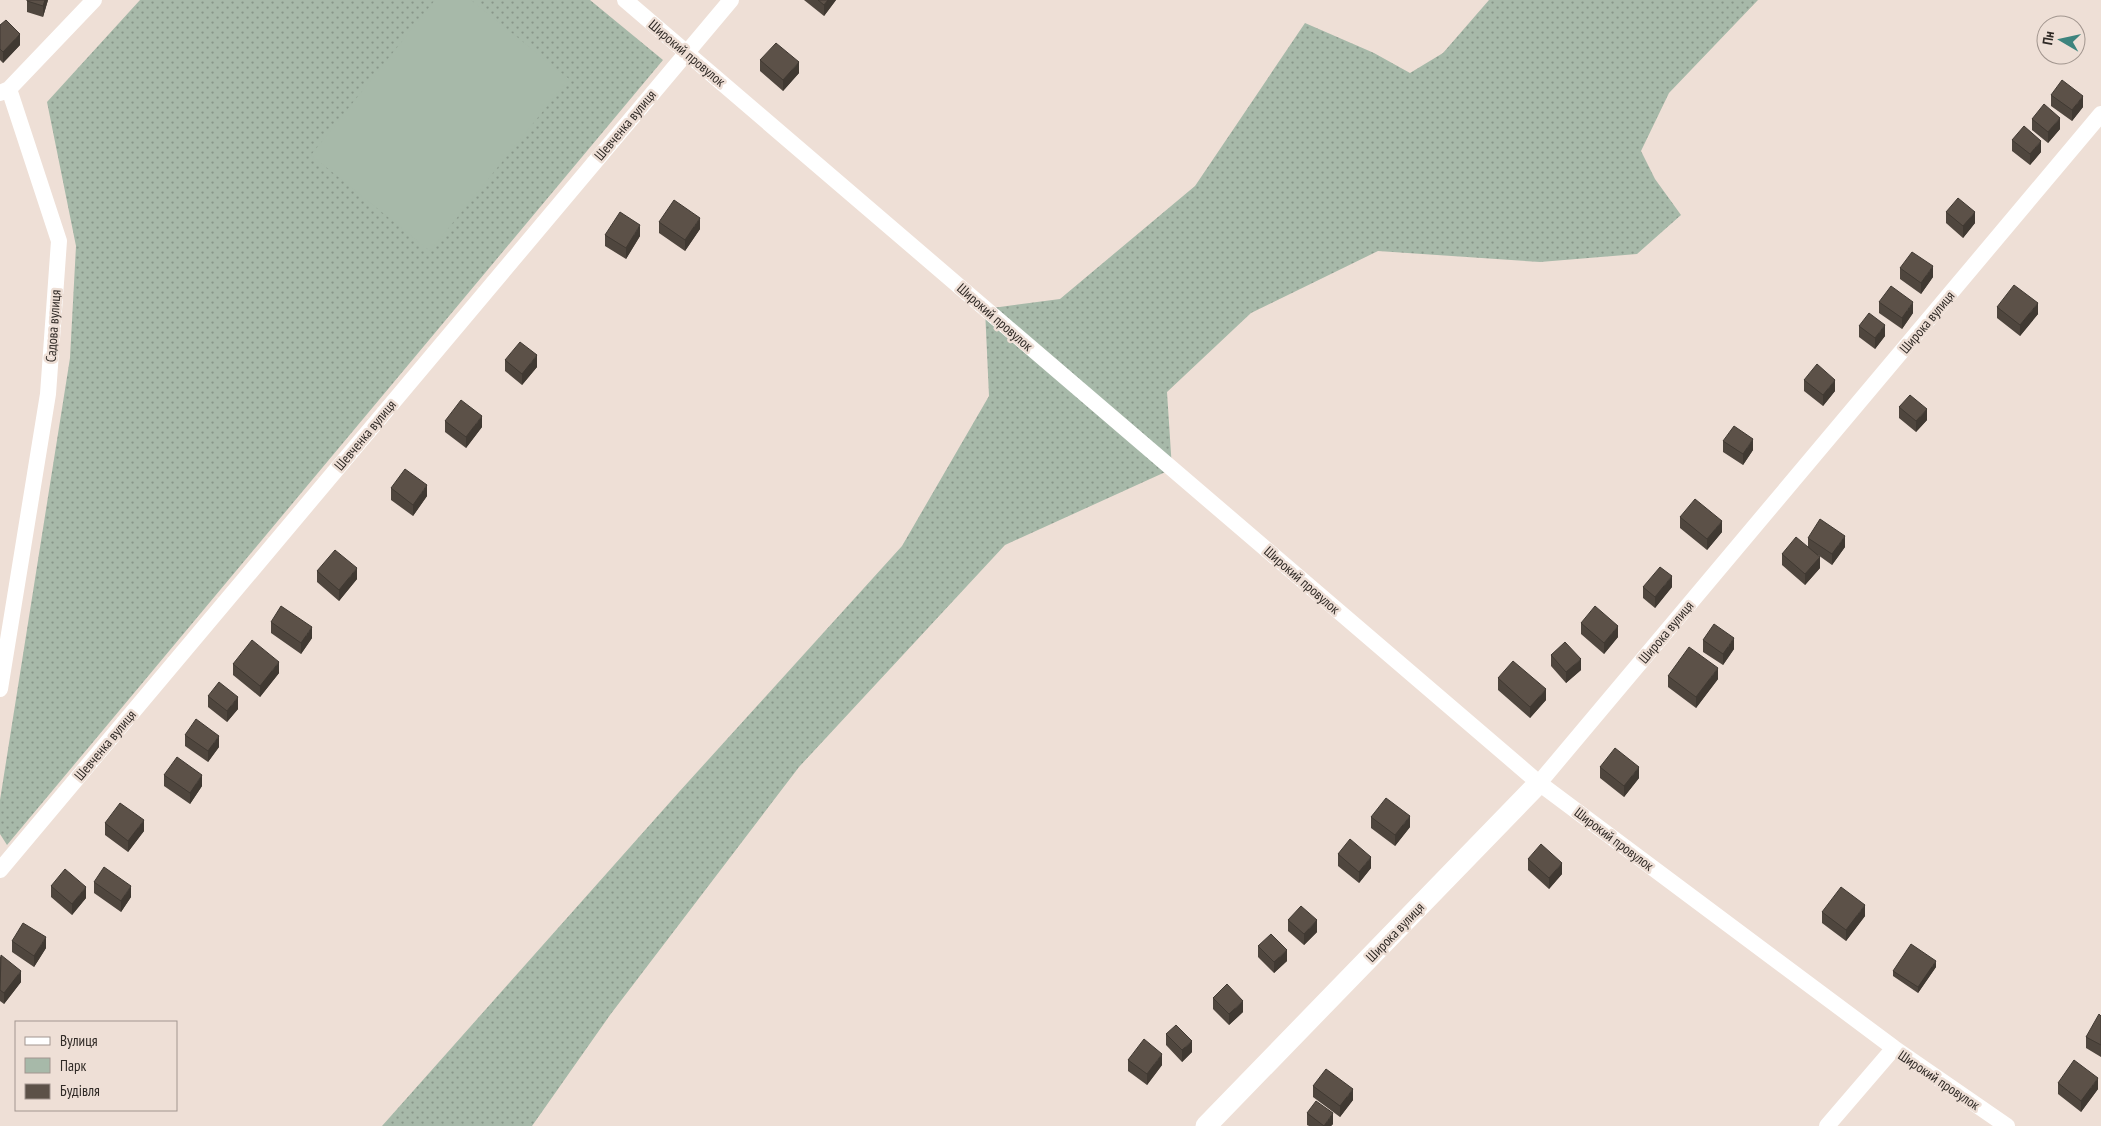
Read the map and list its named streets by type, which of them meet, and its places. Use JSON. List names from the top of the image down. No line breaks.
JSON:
{"streets":{"street":["Широкий провулок","Шевченка вулиця","Широка вулиця","Садова вулиця"]},"crossings":[["Широкий провулок","Шевченка вулиця"],["Широкий провулок","Широка вулиця"]],"legend":["Вулиця","Парк","Будівля"],"north":"left"}
